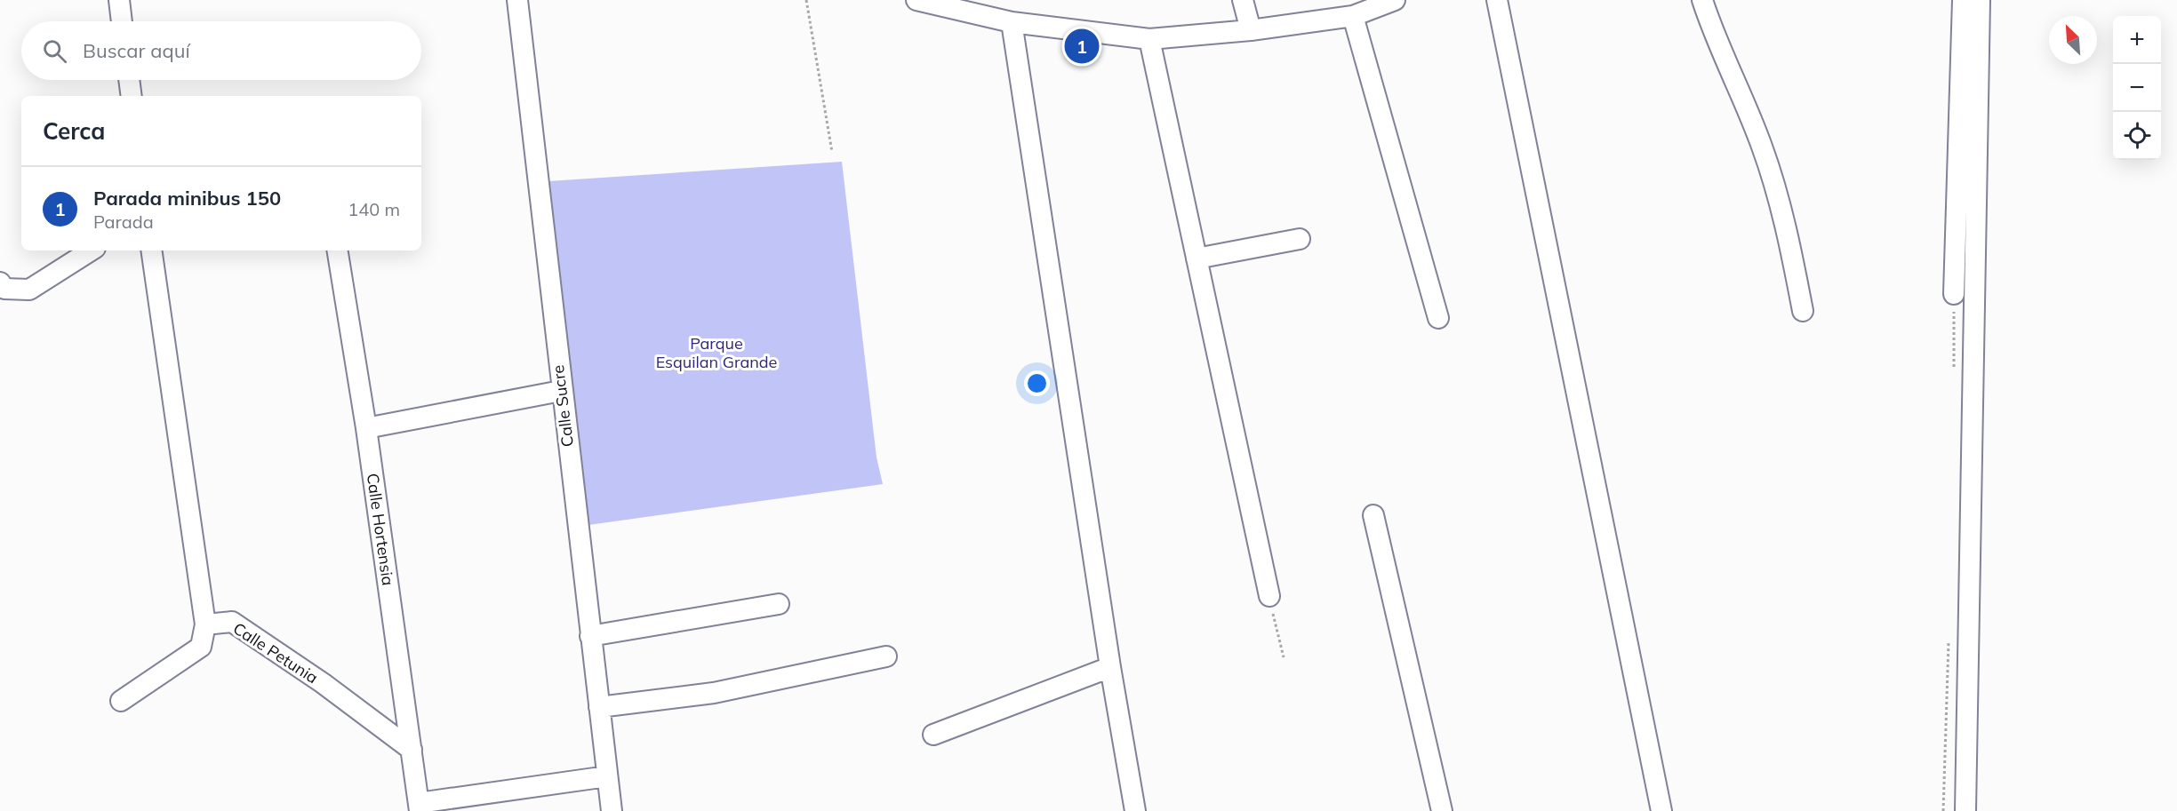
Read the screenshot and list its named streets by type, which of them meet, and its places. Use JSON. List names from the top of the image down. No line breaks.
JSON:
{"streets":{"street":["Calle Sucre","Calle Hortensia","Calle Petunia"]},"crossings":[["Calle Hortensia","Calle Petunia"]],"parks":["Parque Esquilan Grande"],"north":"top left","page":{"map_buttons":["+","−"],"search":"Buscar aquí","pins":"1","heading":"Cerca","list":[{"mark":"1","name":"Parada minibus 150","note":"Parada","value":"140 m"}]}}
